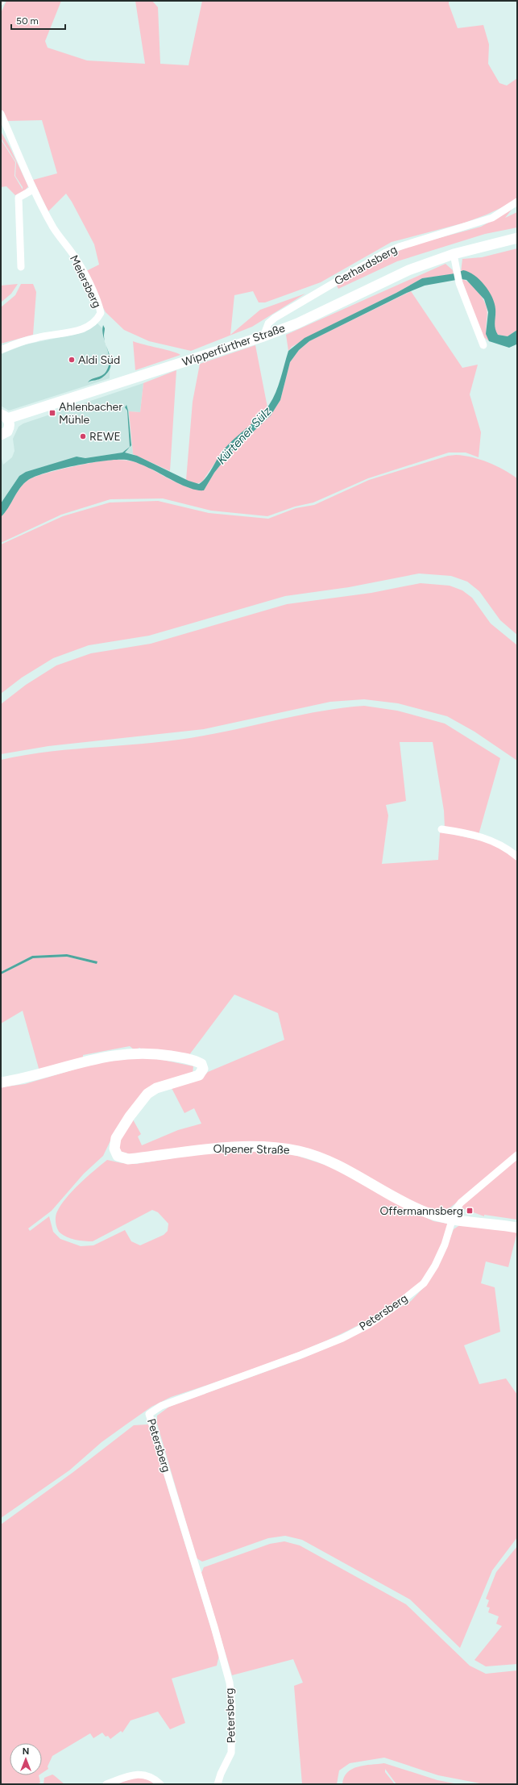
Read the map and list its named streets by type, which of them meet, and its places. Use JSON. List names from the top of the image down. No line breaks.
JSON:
{"streets":{"street":["Gerhardsberg","Meiersberg","Wipperfürther Straße","Olpener Straße","Petersberg"]},"crossings":[["Gerhardsberg","Wipperfürther Straße"],["Olpener Straße","Petersberg"]],"water":["Kürtener Sülz"],"places":{"other":["Aldi Süd","REWE"],"transit":["Ahlenbacher Mühle","Offermannsberg"]},"scale_bar":"50 m","north":"top"}
